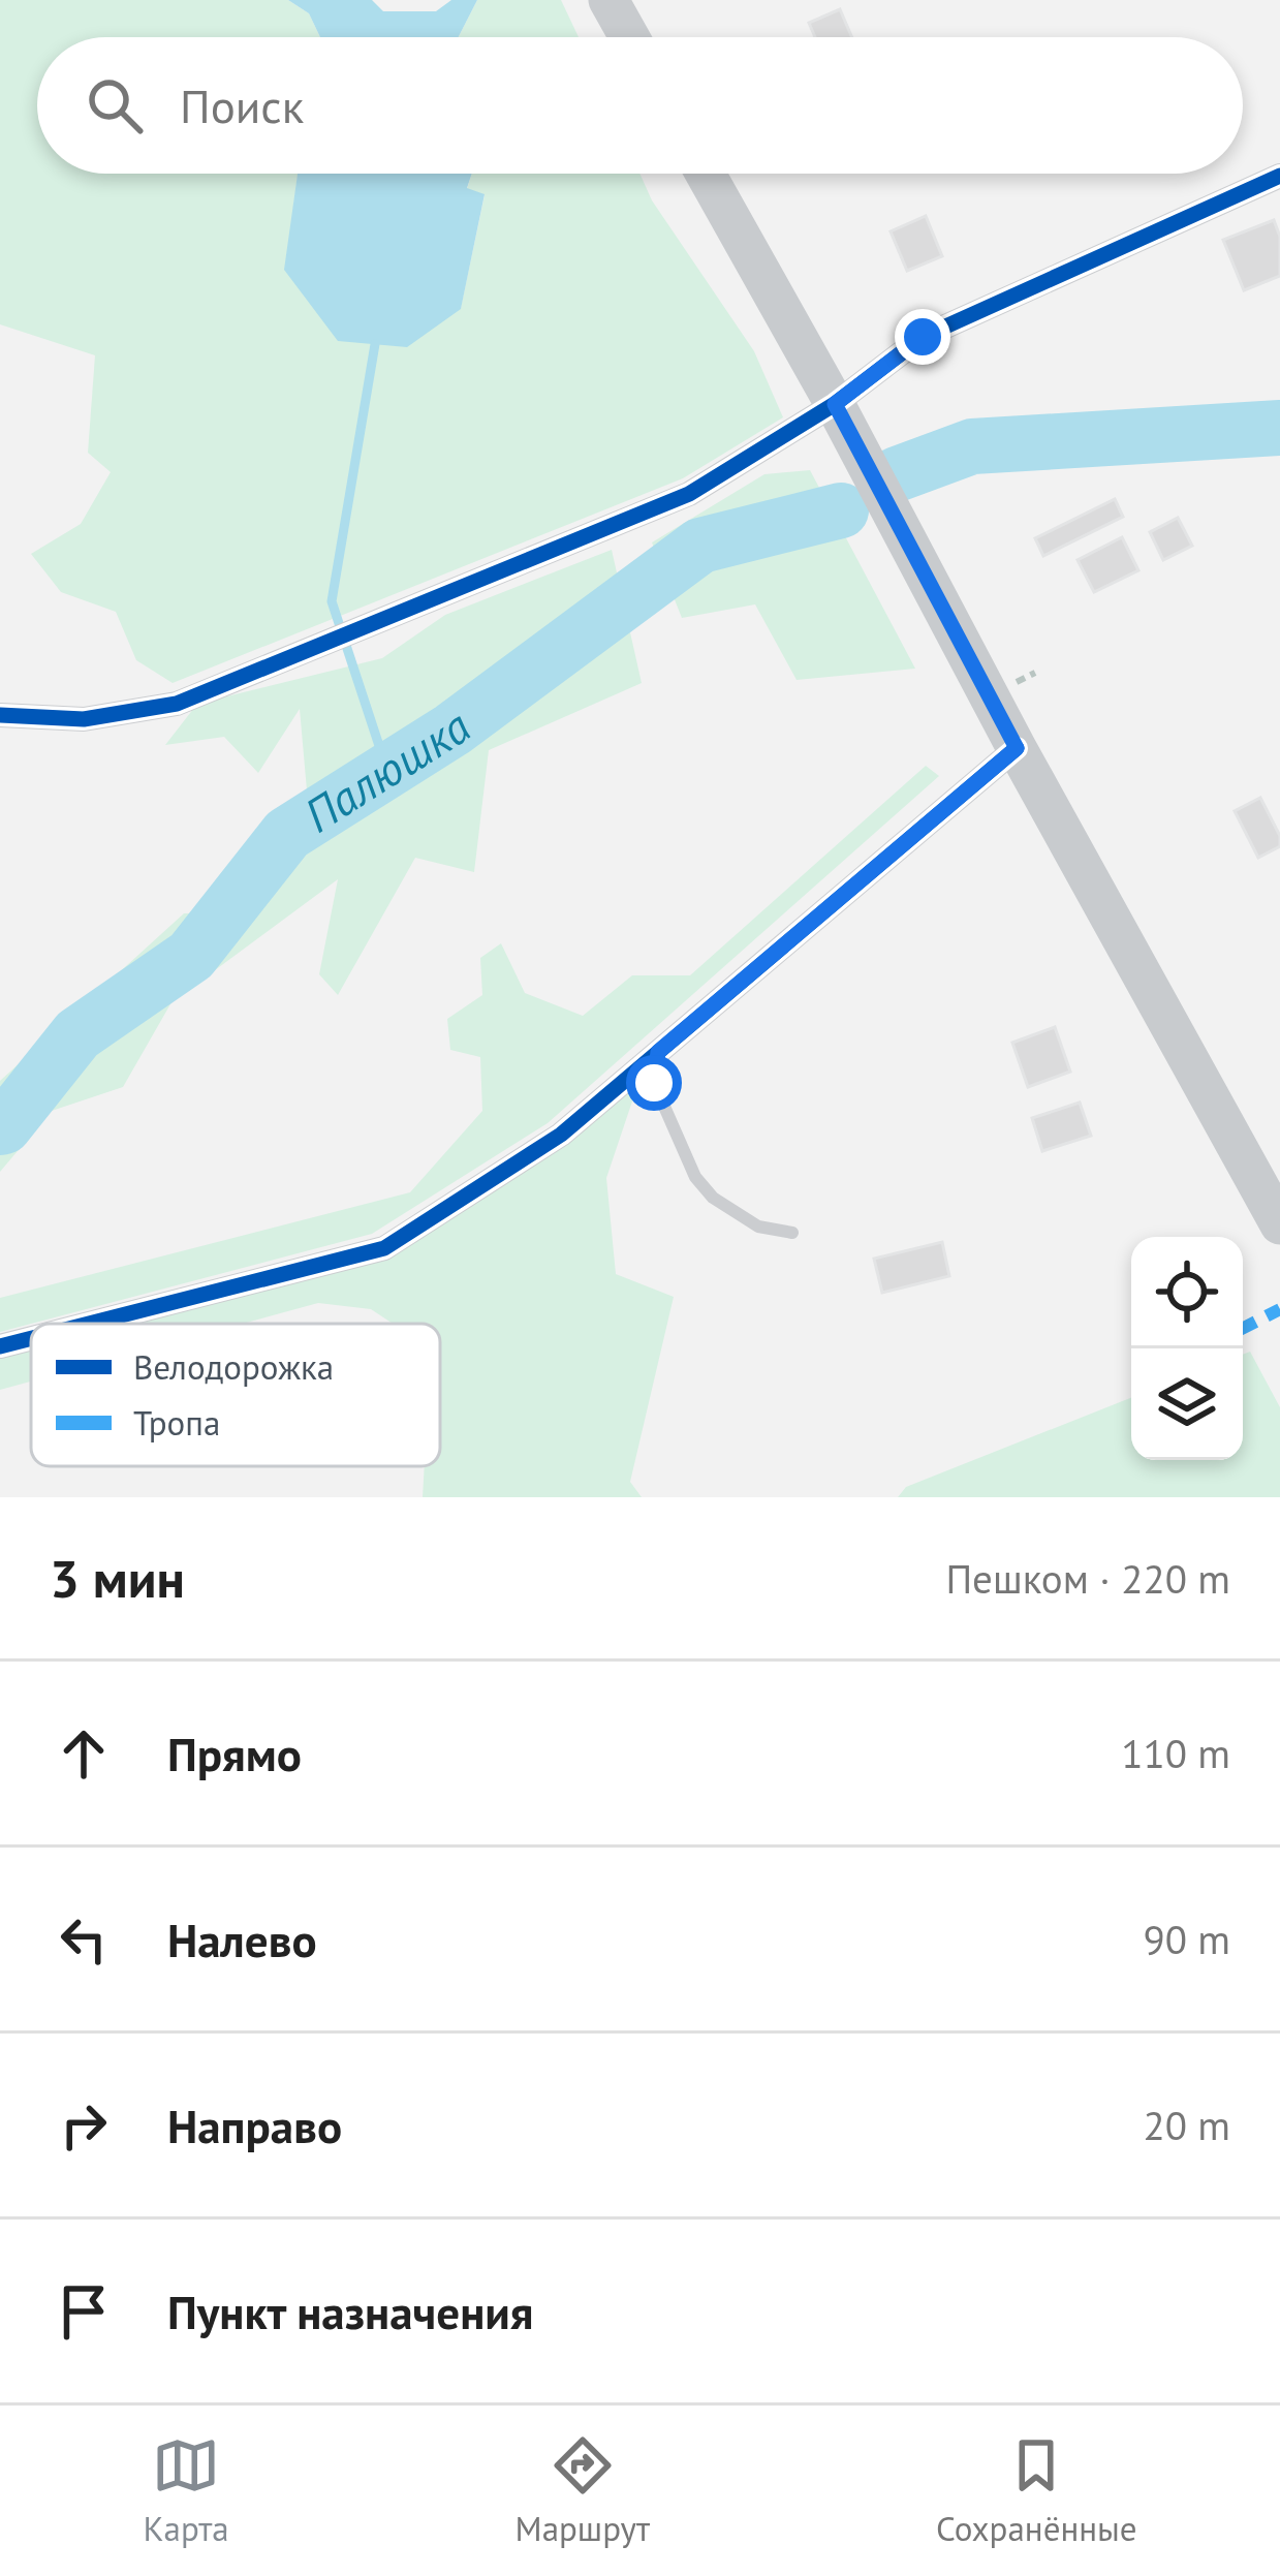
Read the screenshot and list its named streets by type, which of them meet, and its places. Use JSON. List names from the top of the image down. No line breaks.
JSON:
{"water":["Палюшка"],"legend":["Велодорожка","Тропа"],"page":{"search":"Поиск","heading":["3 мин","Пешком · 220 m"],"list":[["Прямо","110 m"],["Налево","90 m"],["Направо","20 m"],"Пункт назначения"],"nav":["Карта","Маршрут","Сохранённые"]}}
